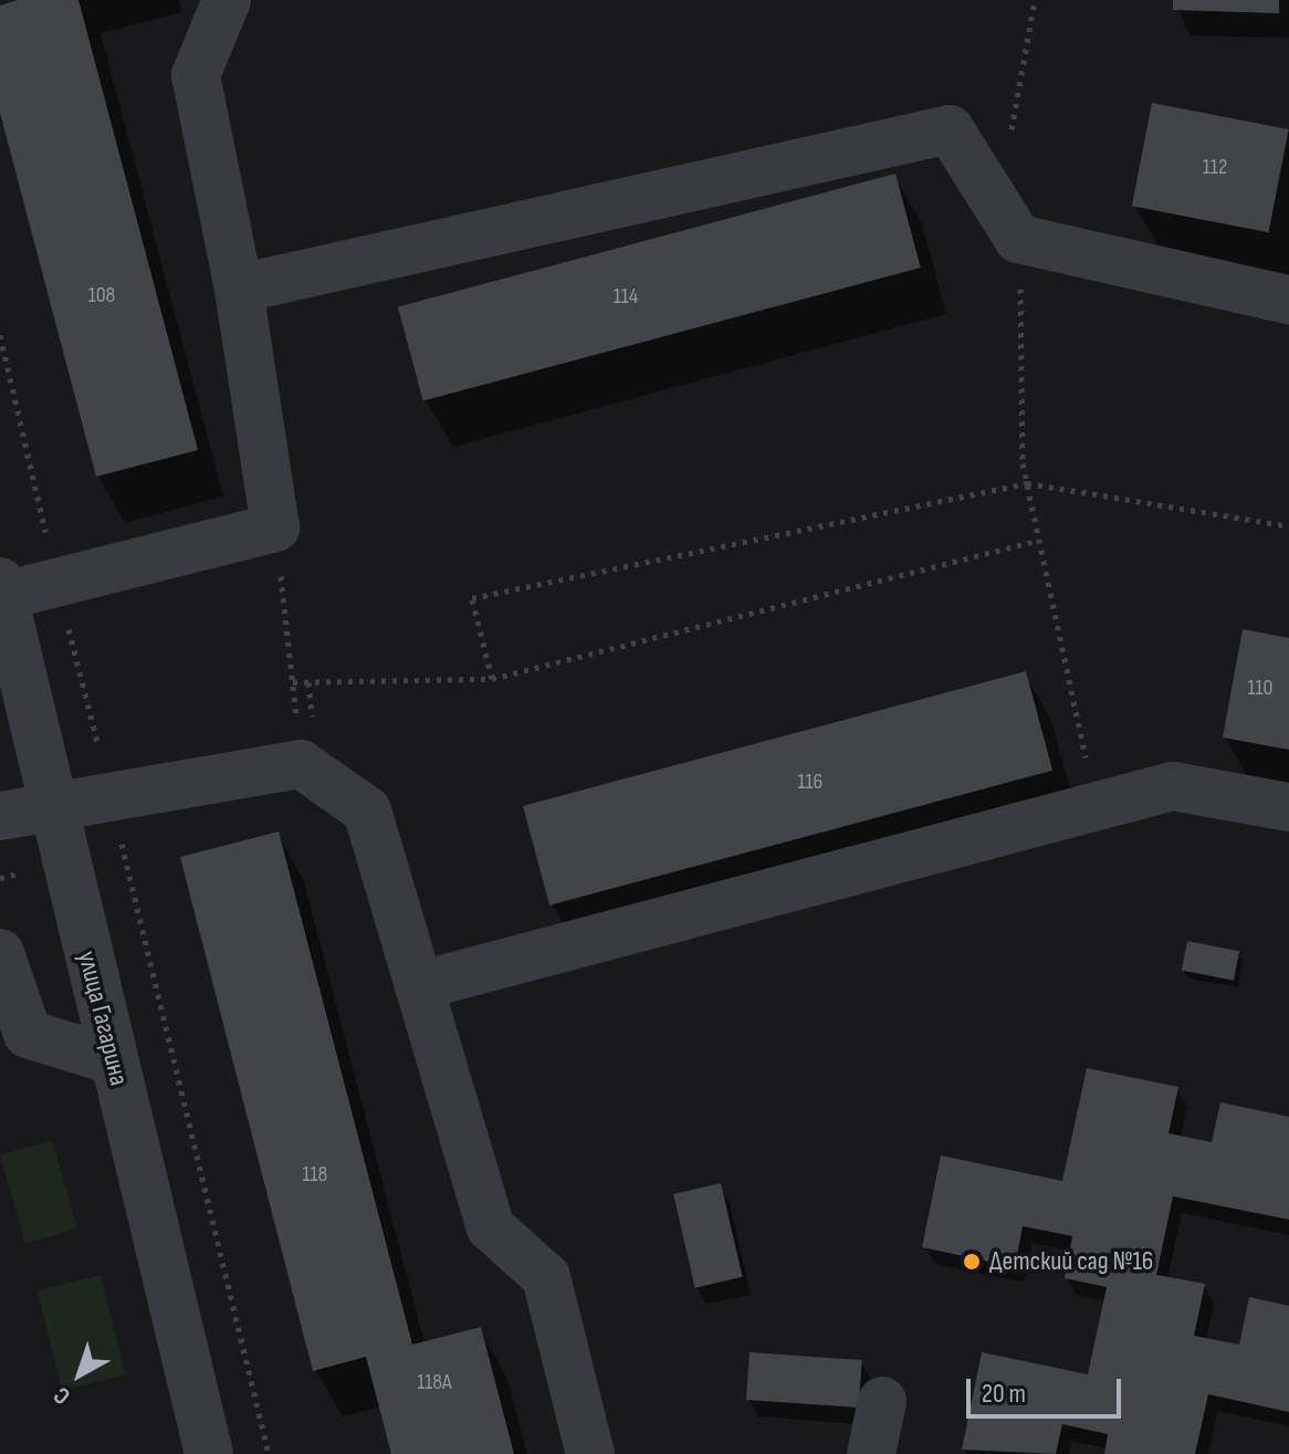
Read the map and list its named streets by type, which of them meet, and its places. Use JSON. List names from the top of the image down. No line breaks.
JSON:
{"streets":{"street":["улица Гагарина"]},"places":["Детский сад №16"],"house_numbers":["112","108","114","110","116","118","118А"],"scale_bar":"20 m","north":"bottom left"}
